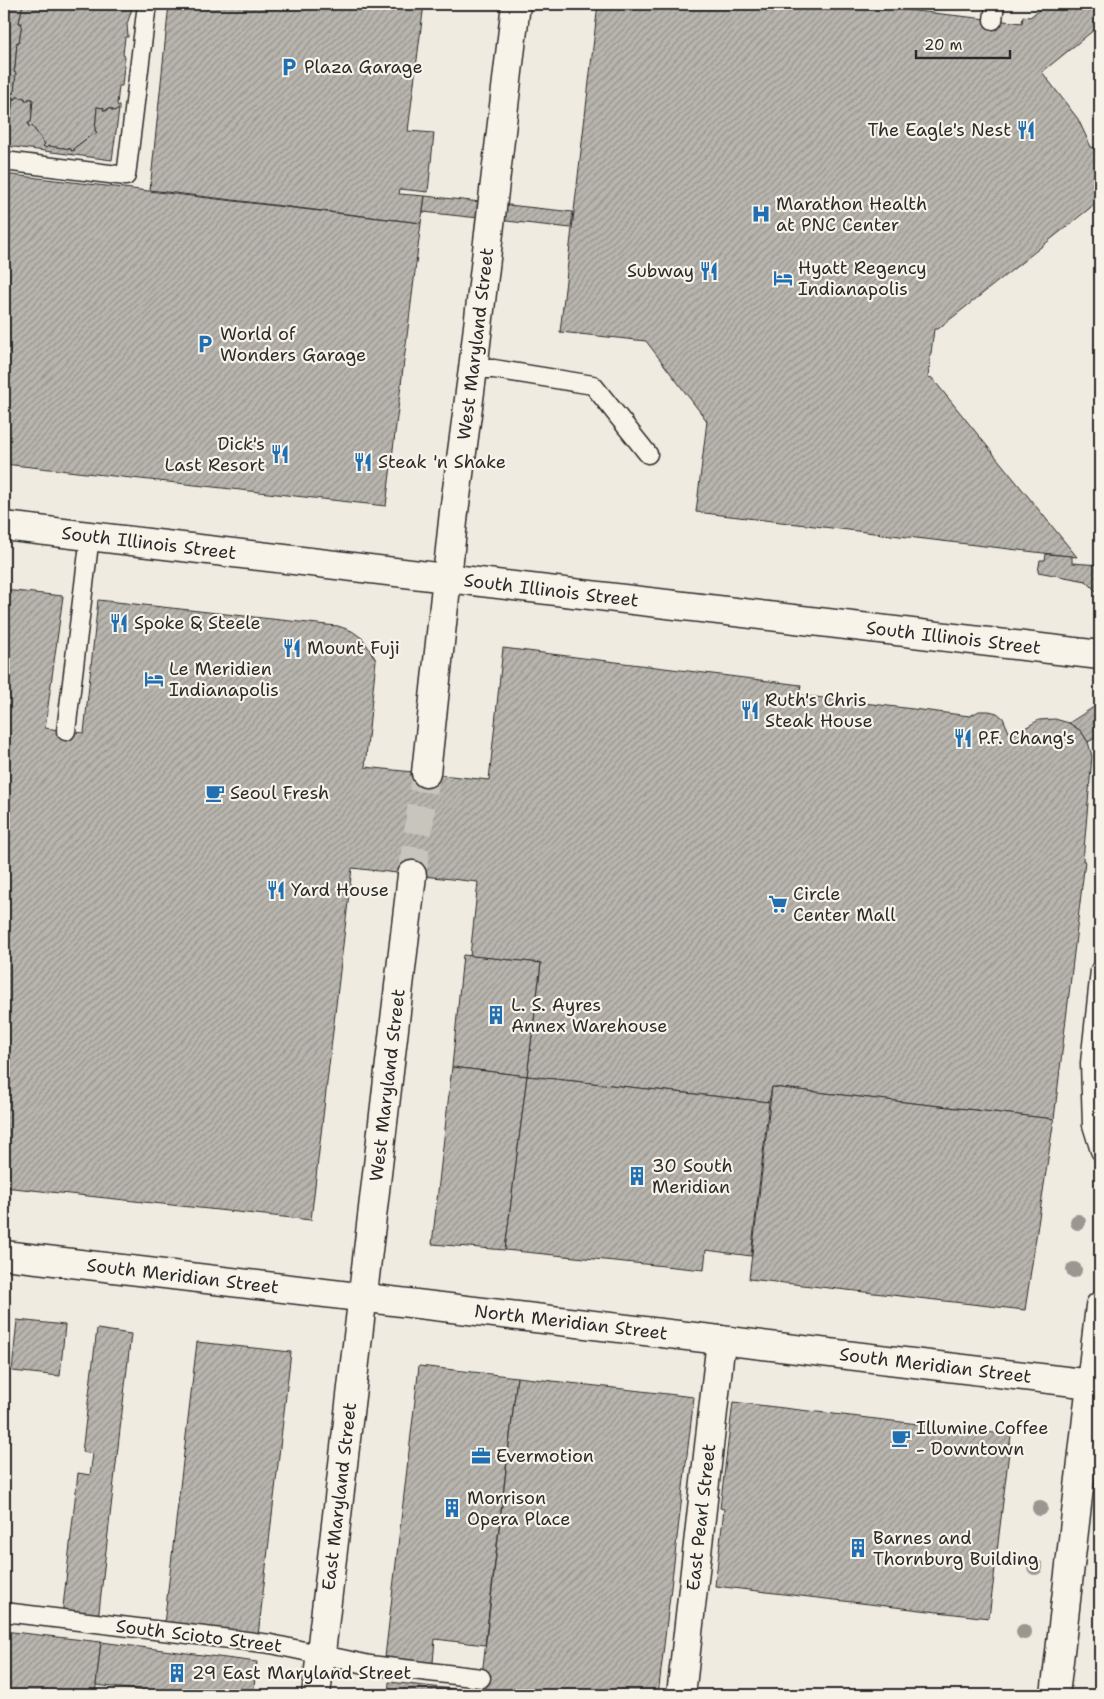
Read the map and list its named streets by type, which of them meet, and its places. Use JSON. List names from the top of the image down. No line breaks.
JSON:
{"streets":{"main road":["West Maryland Street","South Illinois Street","South Meridian Street","North Meridian Street","East Maryland Street","East Pearl Street"],"lane":["South Scioto Street"]},"crossings":[["West Maryland Street","South Illinois Street"],["West Maryland Street","South Meridian Street"],["West Maryland Street","North Meridian Street"],["West Maryland Street","East Maryland Street"],["South Meridian Street","North Meridian Street"],["South Meridian Street","East Maryland Street"],["North Meridian Street","East Maryland Street"],["North Meridian Street","East Pearl Street"],["East Maryland Street","South Scioto Street"]],"places":{"parking":["Plaza Garage","World of Wonders Garage"],"restaurant":["The Eagle's Nest","Subway","Dick's Last Resort","Steak 'n Shake","Spoke & Steele","Mount Fuji","Ruth's Chris Steak House","P.F. Chang's","Yard House"],"hospital":["Marathon Health at PNC Center"],"hotel":["Hyatt Regency Indianapolis","Le Meridien Indianapolis"],"cafe":["Seoul Fresh","Illumine Coffee - Downtown"],"supermarket":["Circle Center Mall"],"building":["L. S. Ayres Annex Warehouse","30 South Meridian","Morrison Opera Place","Barnes and Thornburg Building","29 East Maryland Street"],"office":["Evermotion"]},"scale_bar":"20 m"}
